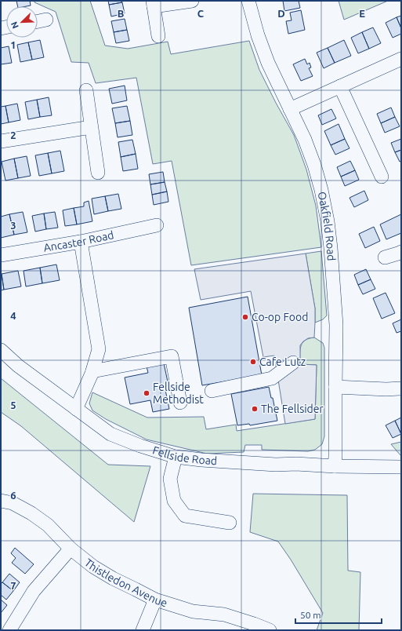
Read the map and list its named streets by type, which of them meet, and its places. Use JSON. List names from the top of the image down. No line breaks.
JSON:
{"streets":{"street":["Oakfield Road","Ancaster Road","Fellside Road","Thistledon Avenue"]},"crossings":[["Oakfield Road","Fellside Road"]],"places":["Co-op Food","Cafe Lutz","Fellside Methodist","The Fellsider"],"scale_bar":"50 m","north":"bottom left","grid":{"columns":["B","C","D","E"],"rows":["1","2","3","4","5","6","7"]}}
